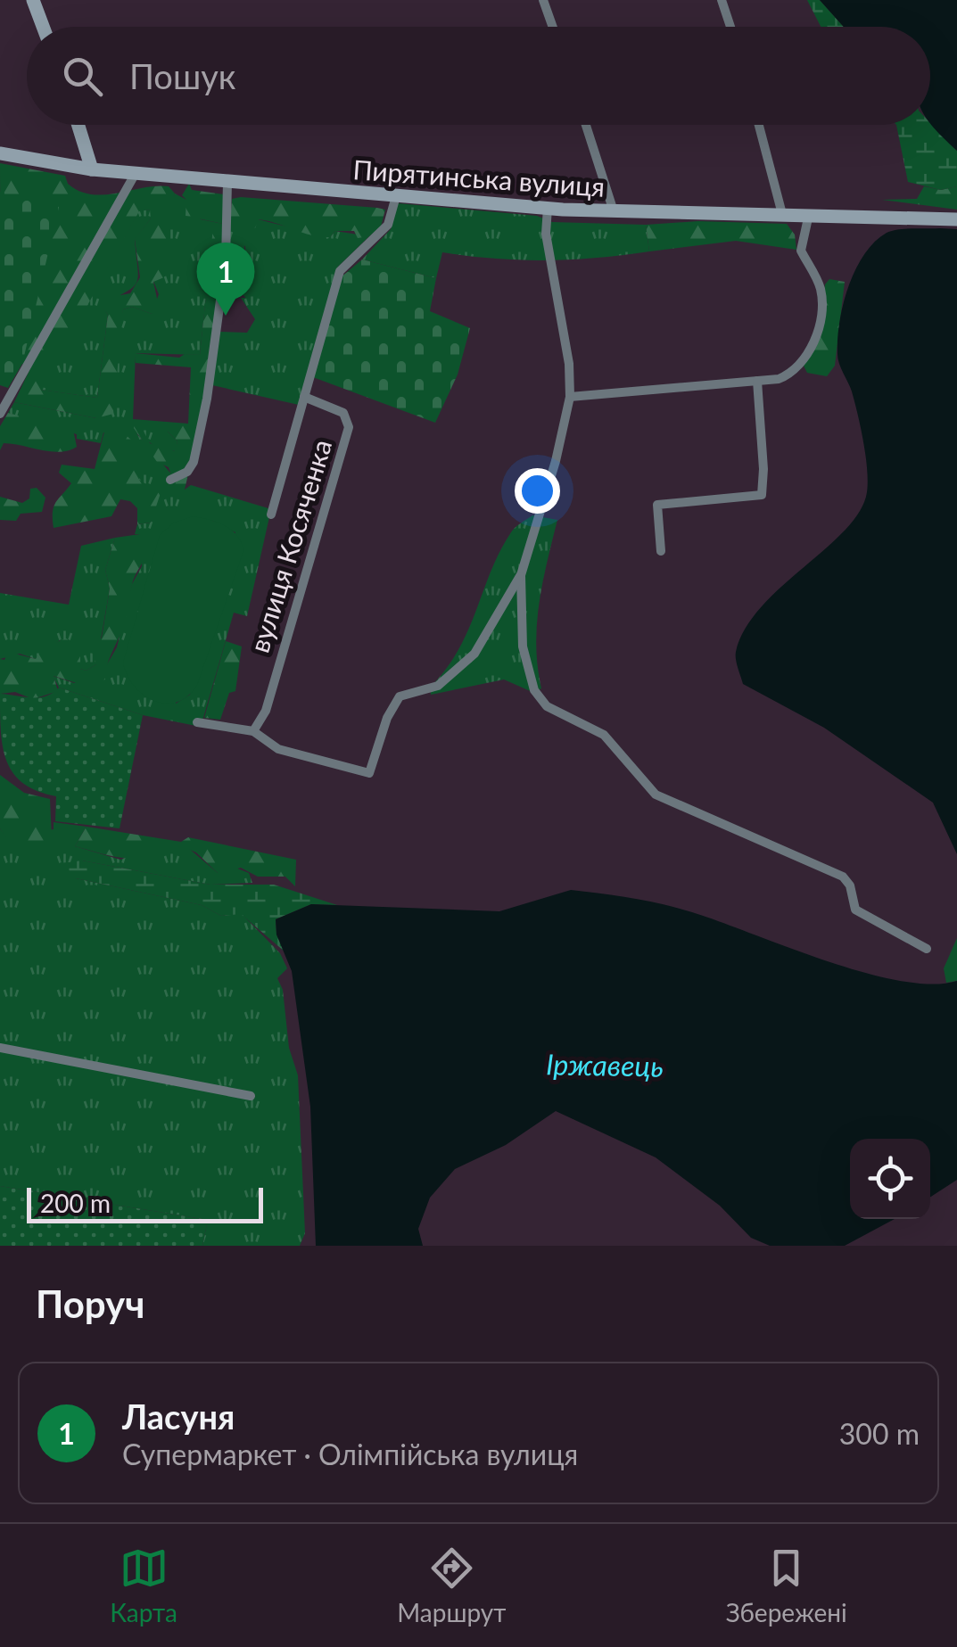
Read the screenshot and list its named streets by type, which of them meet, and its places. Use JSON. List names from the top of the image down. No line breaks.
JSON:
{"streets":{"main road":["Пирятинська вулиця"],"street":["вулиця Косяченка"]},"water":["Іржавець"],"scale_bar":"200 m","page":{"search":"Пошук","pins":"1","scale":"200 m","heading":"Поруч","list":[{"mark":"1","name":"Ласуня","note":"Супермаркет · Олімпійська вулиця","value":"300 m"}],"nav":["Карта","Маршрут","Збережені"]}}
